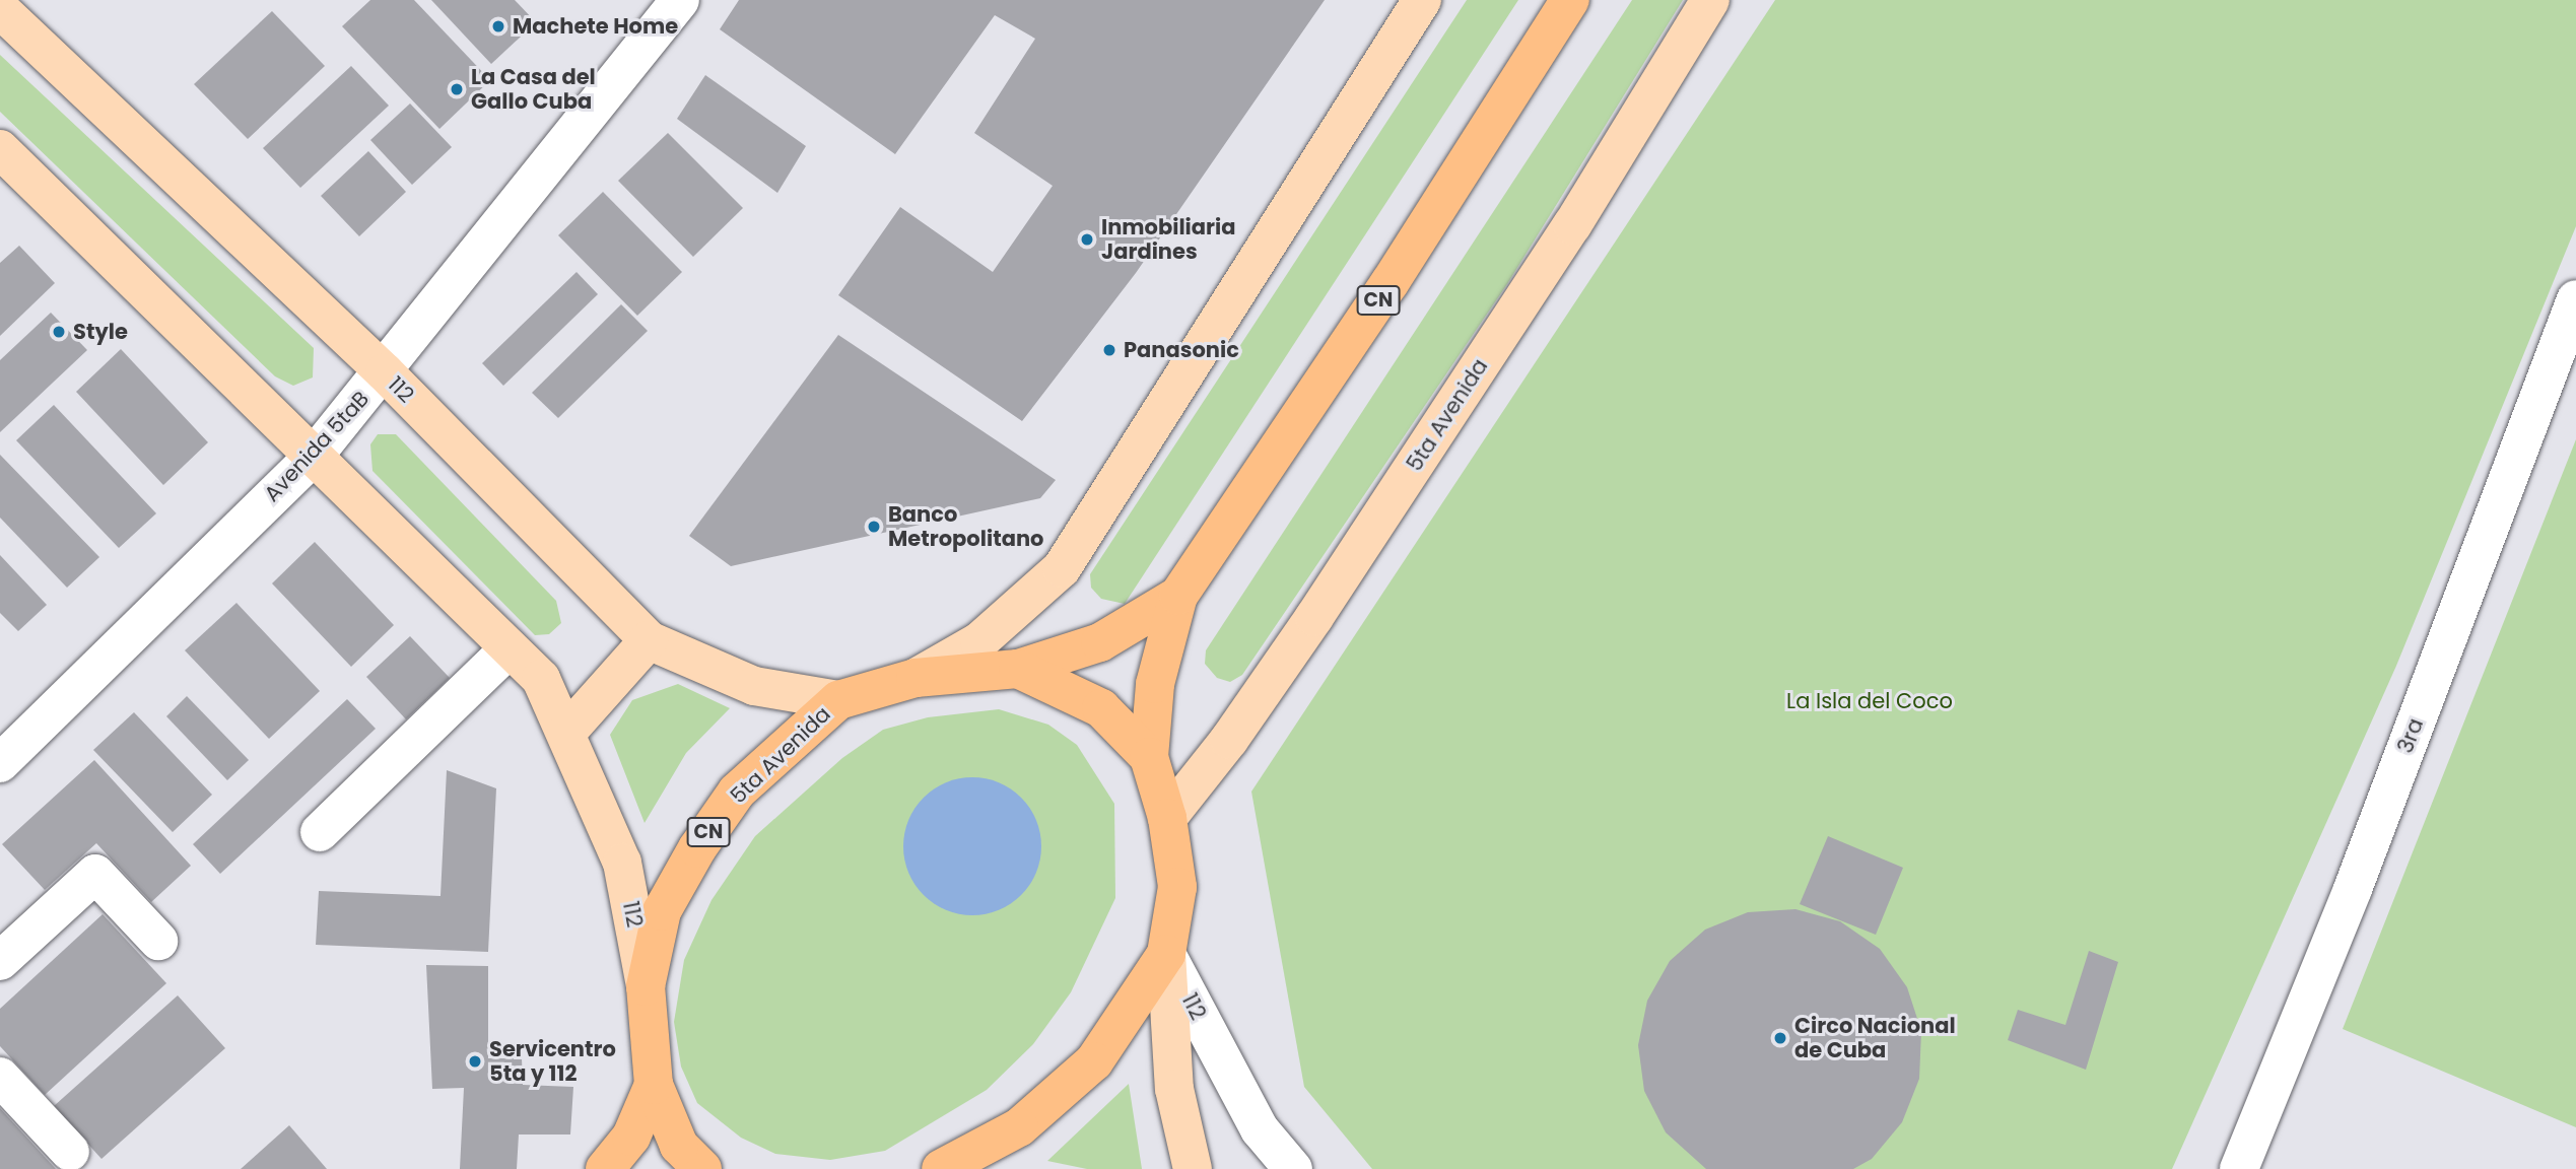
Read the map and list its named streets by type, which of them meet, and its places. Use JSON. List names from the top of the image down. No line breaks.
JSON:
{"streets":{"highway":["CN","5ta Avenida"],"main road":["112"],"street":["Avenida 5taB","3ra"]},"crossings":[["112","5ta Avenida"],["112","Avenida 5taB"]],"parks":["La Isla del Coco"],"places":["Machete Home","La Casa del Gallo Cuba","Inmobiliaria Jardines","Style","Panasonic","Banco Metropolitano","Circo Nacional de Cuba","Servicentro 5ta y 112"]}
